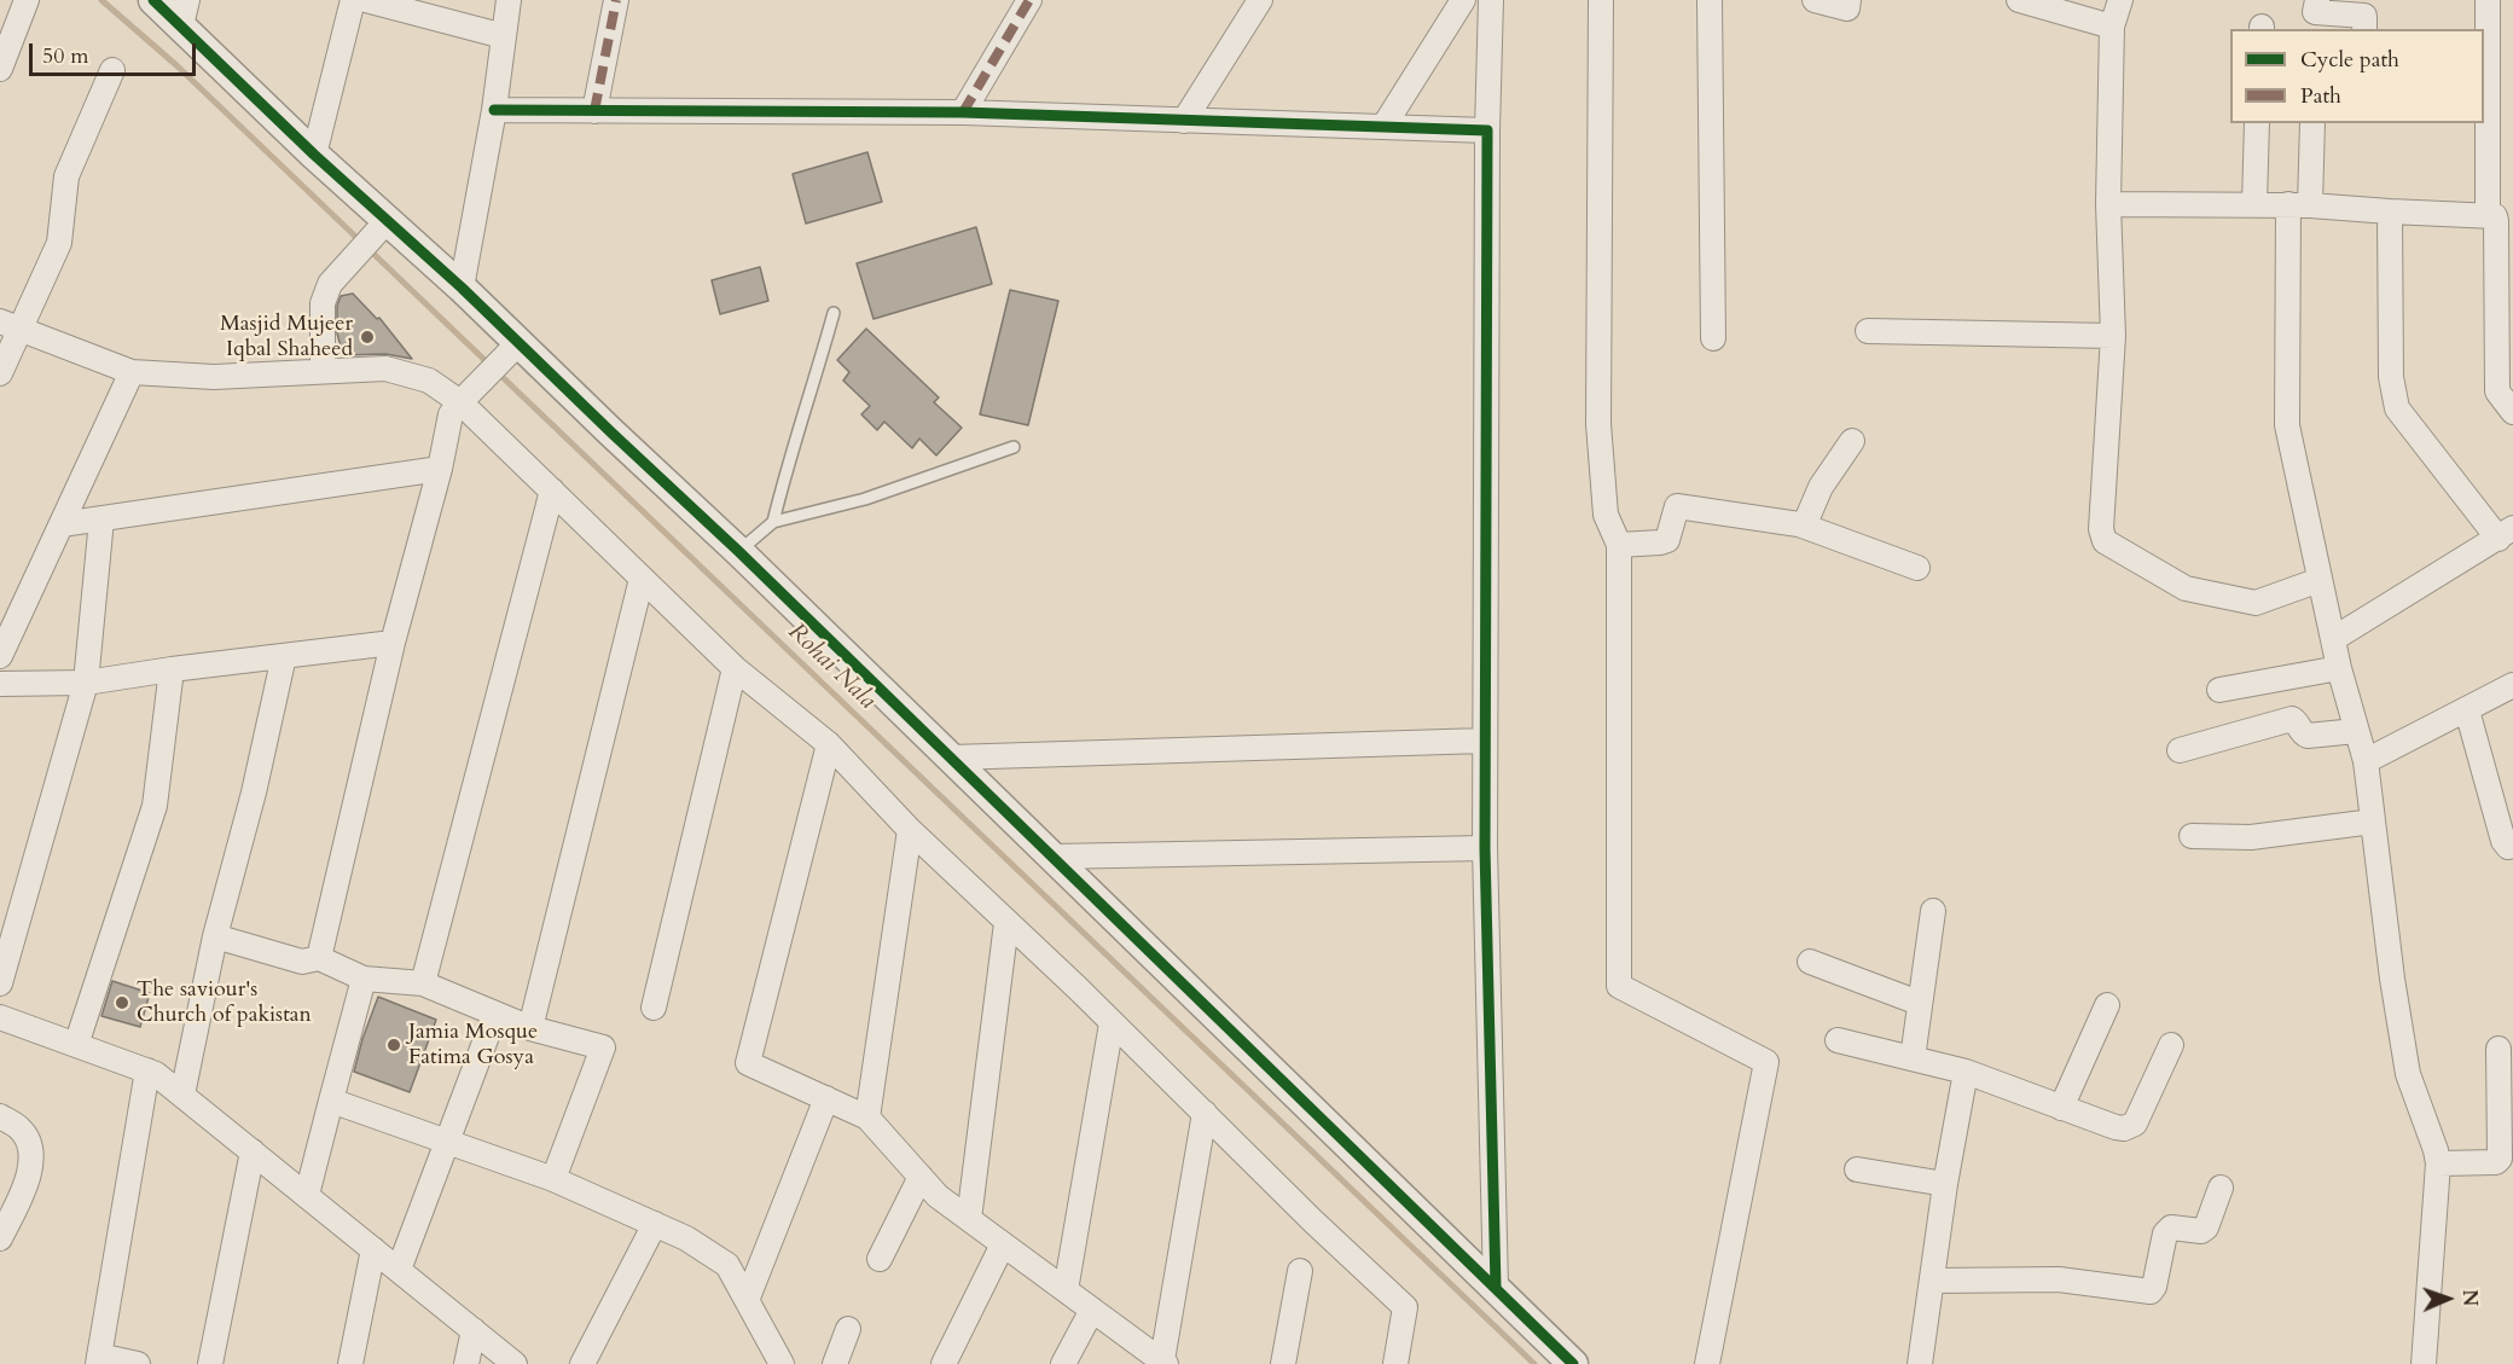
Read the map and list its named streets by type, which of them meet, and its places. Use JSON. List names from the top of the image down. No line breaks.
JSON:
{"water":["Rohai Nala"],"places":["Masjid Mujeer Iqbal Shaheed","The saviour's Church of pakistan","Jamia Mosque Fatima Gosya"],"legend":["Cycle path","Path"],"scale_bar":"50 m","north":"right"}
